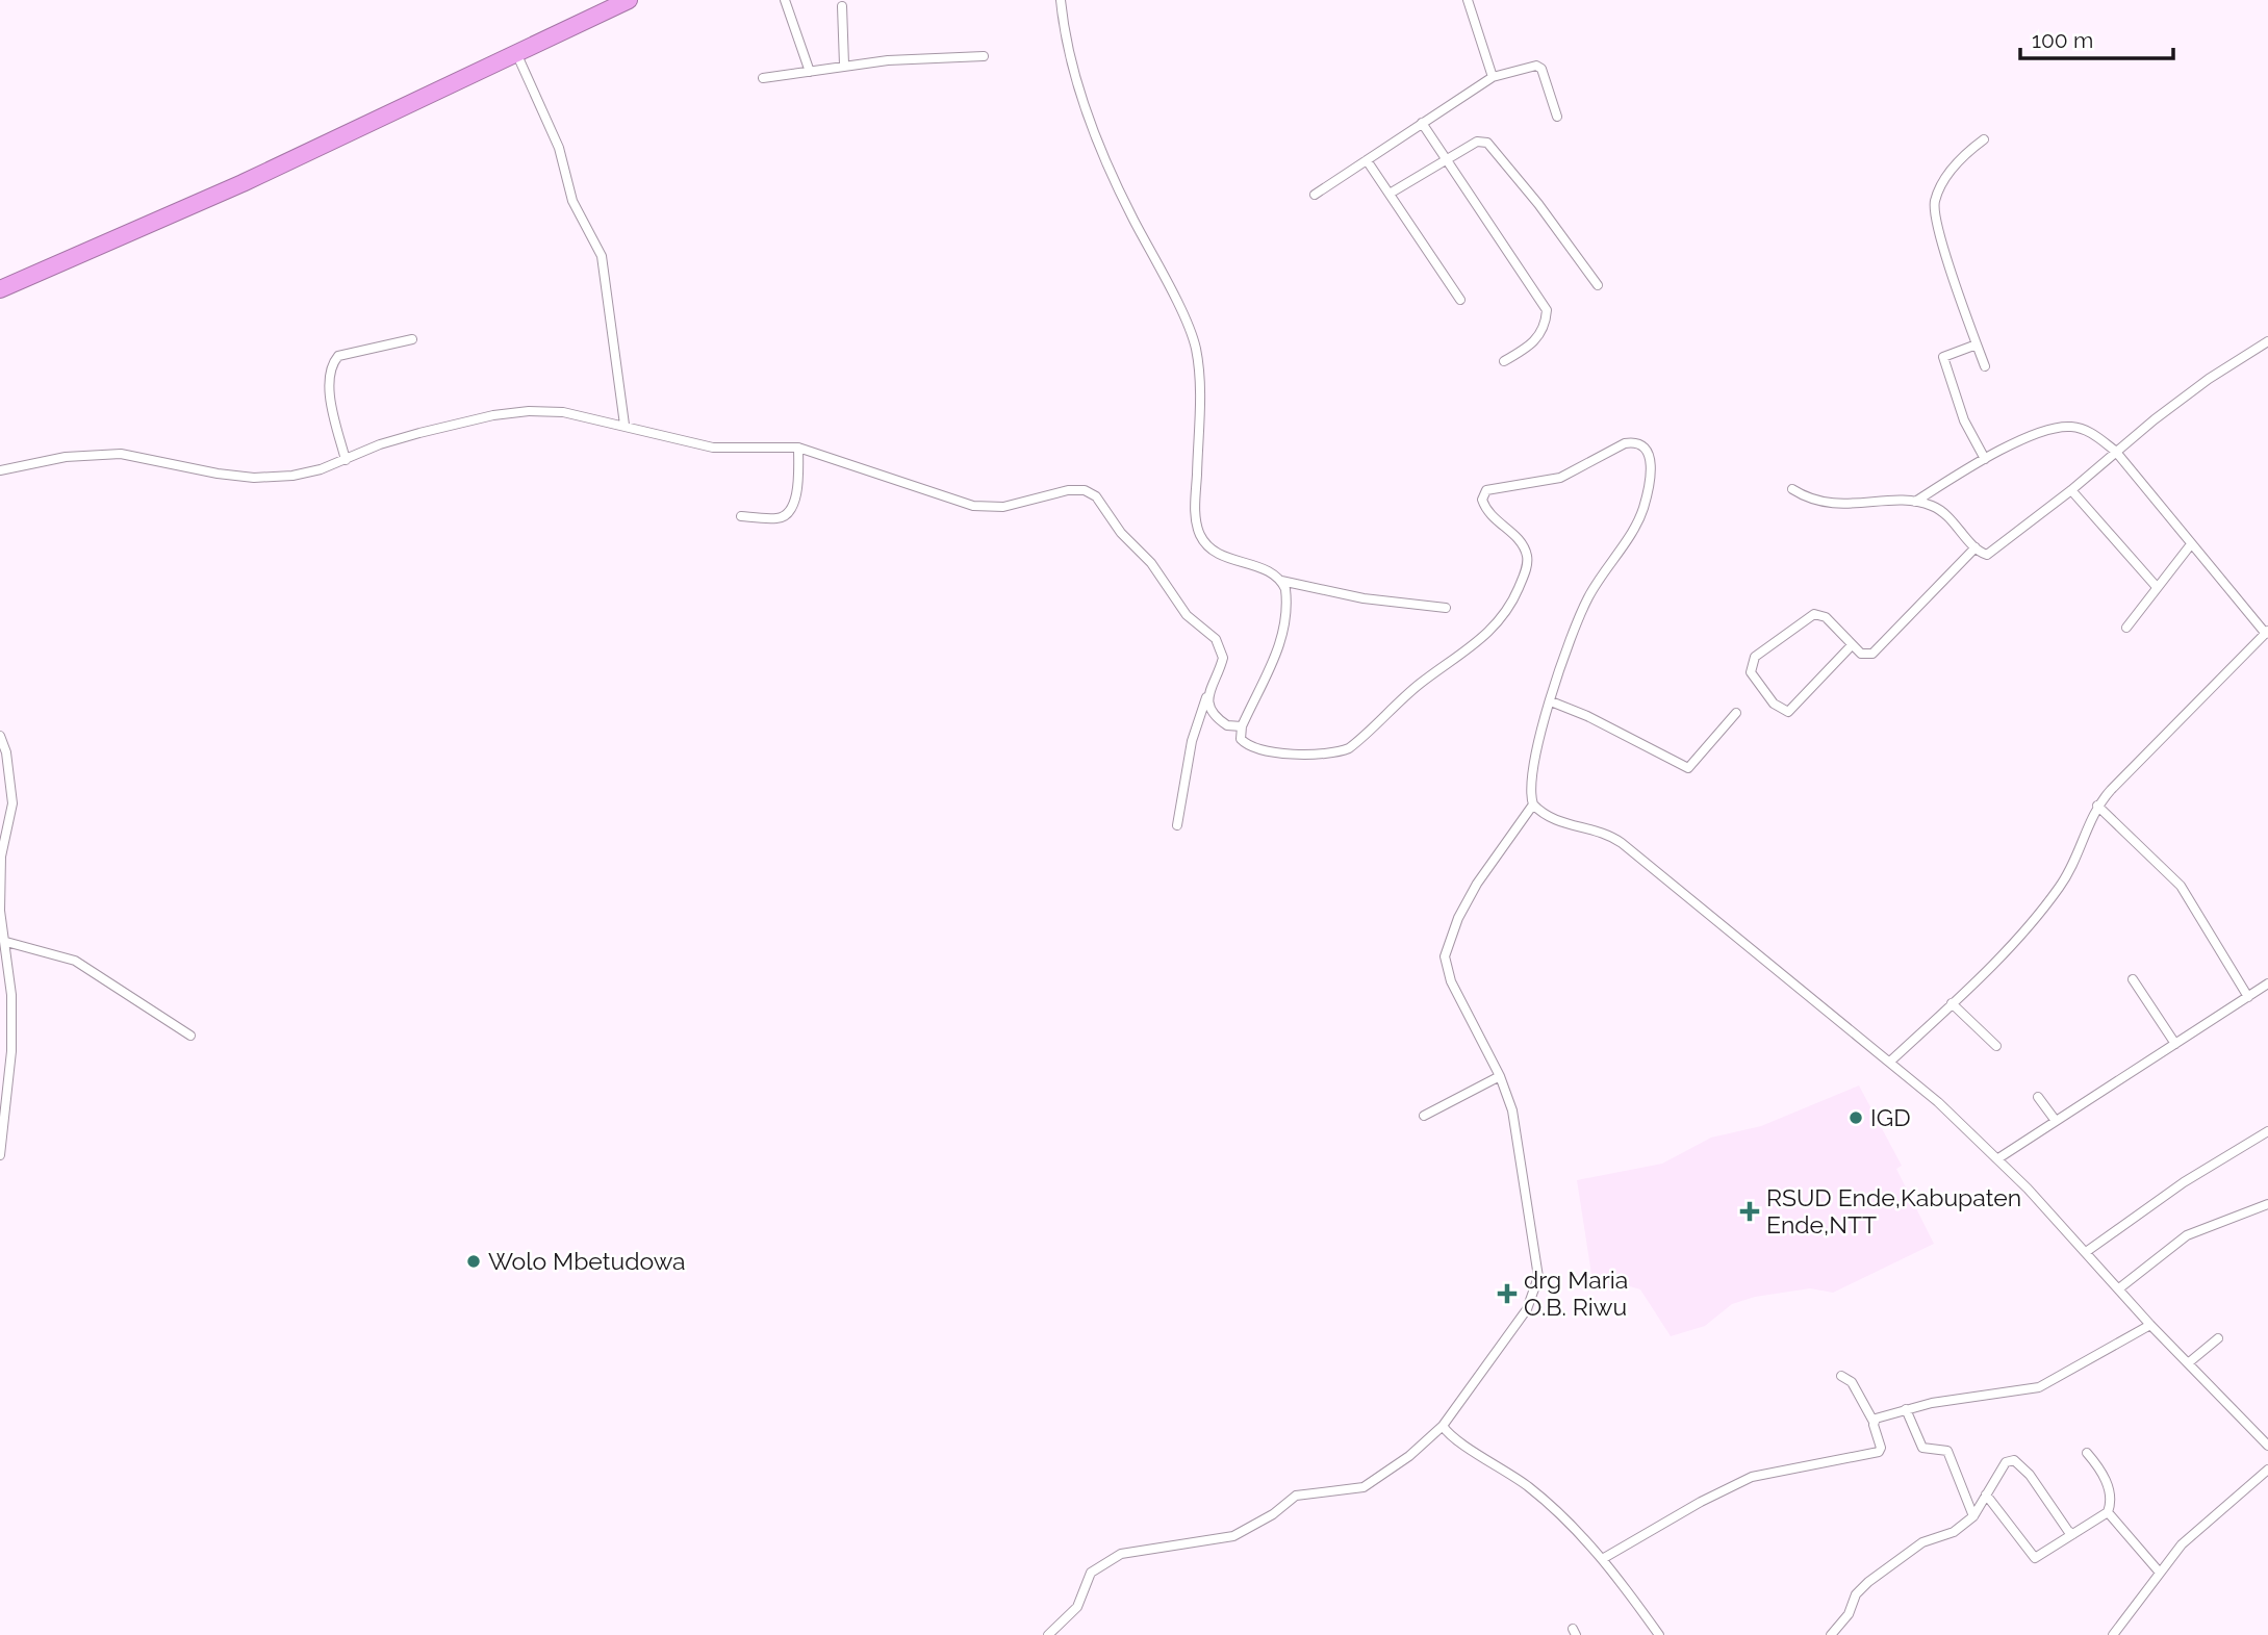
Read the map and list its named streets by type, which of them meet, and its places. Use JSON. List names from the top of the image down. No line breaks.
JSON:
{"places":{"other":["IGD","Wolo Mbetudowa"],"health":["RSUD Ende,Kabupaten Ende,NTT","drg Maria O.B. Riwu"]},"scale_bar":"100 m"}
